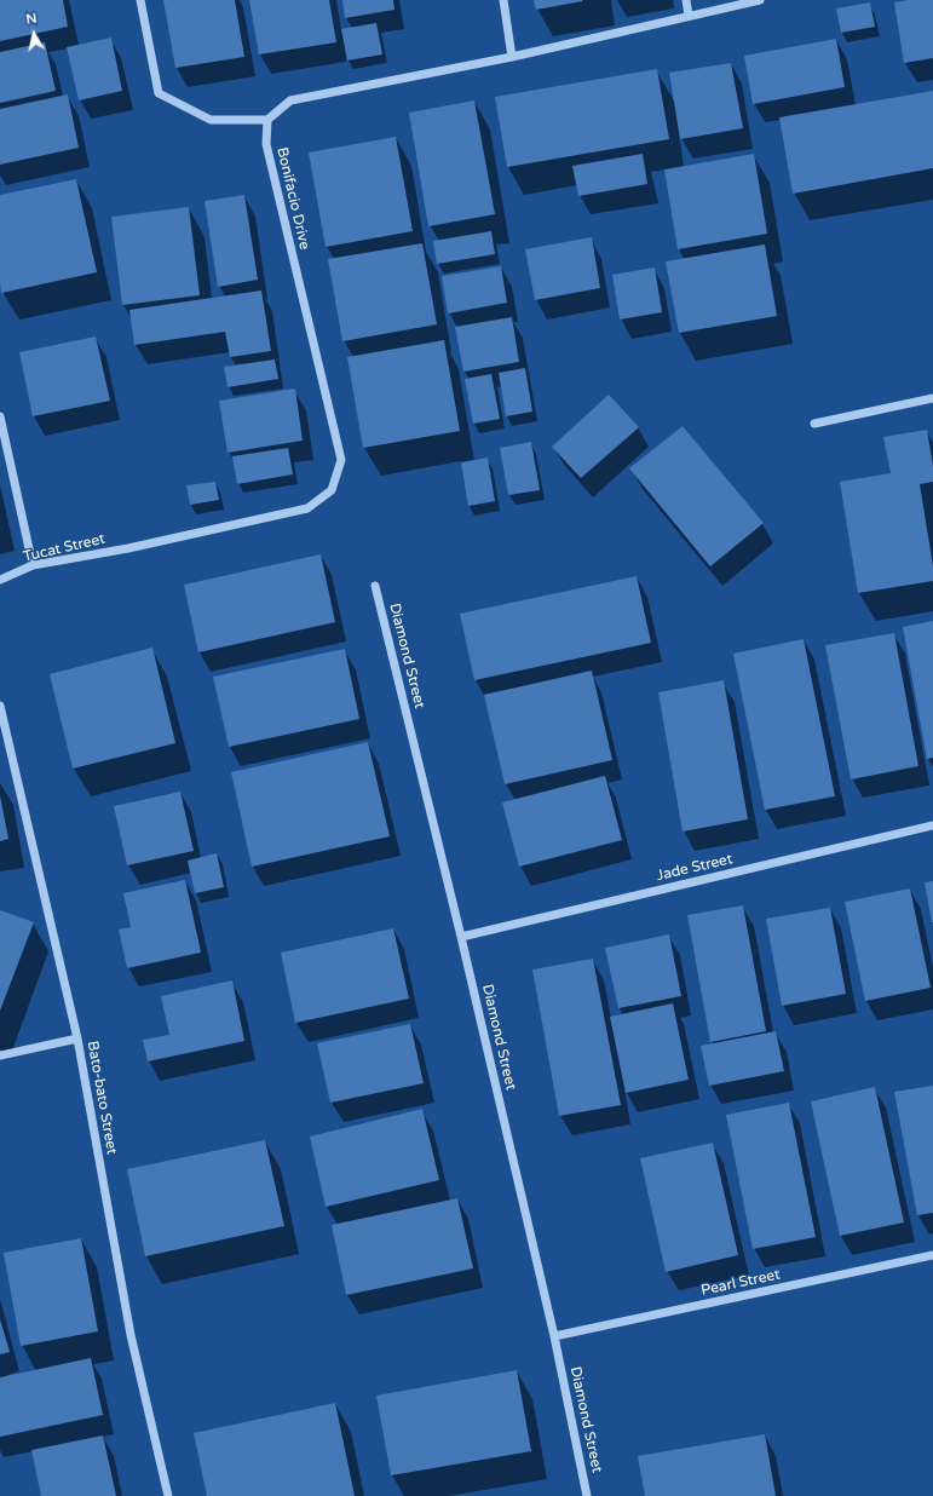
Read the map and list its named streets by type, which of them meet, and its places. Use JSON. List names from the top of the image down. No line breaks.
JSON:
{"streets":{"street":["Bonifacio Drive","Tucat Street","Diamond Street","Jade Street","Bato-bato Street","Pearl Street"]},"crossings":[["Bonifacio Drive","Tucat Street"],["Diamond Street","Jade Street"],["Diamond Street","Pearl Street"]],"north":"top"}
